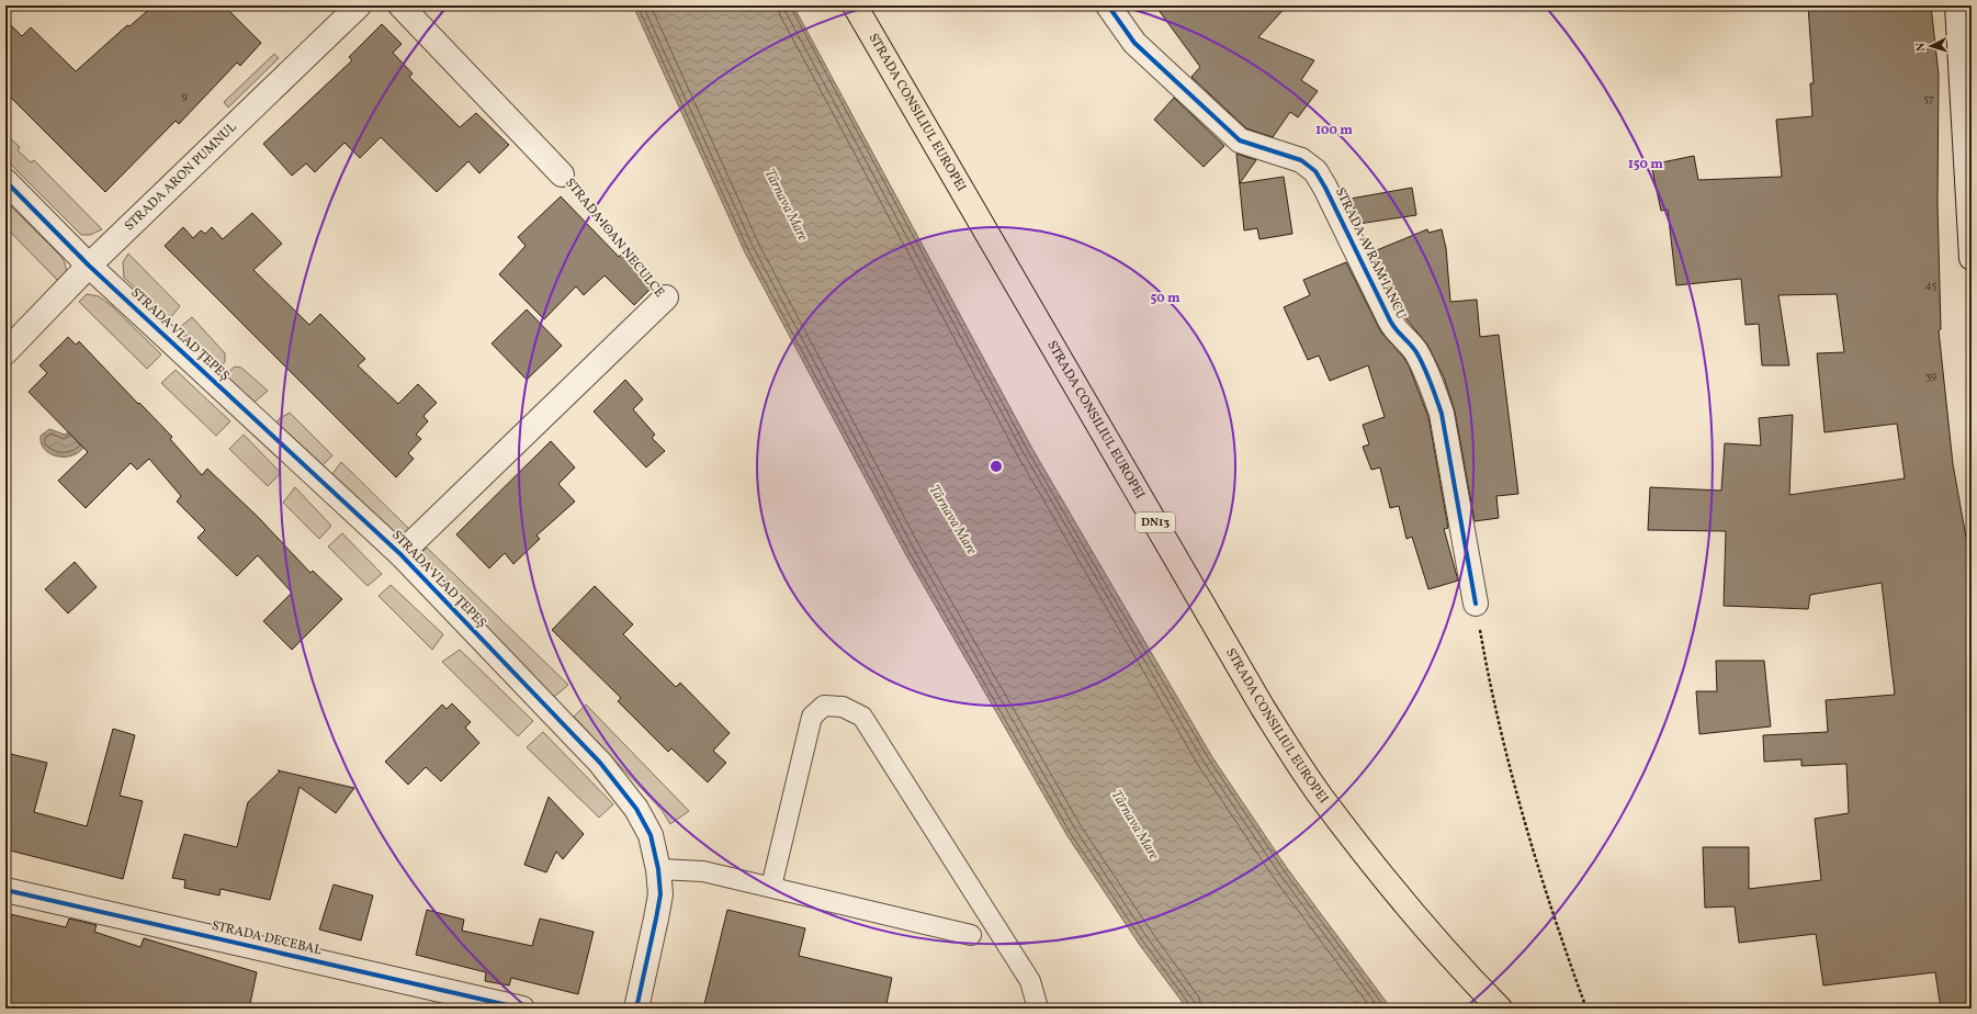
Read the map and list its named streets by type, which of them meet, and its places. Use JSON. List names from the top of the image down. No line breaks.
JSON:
{"streets":{"highway":["STRADA CONSILIUL EUROPEI","DN13"],"street":["STRADA ARON PUMNUL","STRADA IOAN NECULCE","STRADA AVRAM IANCU","STRADA VLAD ȚEPEȘ","STRADA DECEBAL"]},"crossings":[["STRADA ARON PUMNUL","STRADA VLAD ȚEPEȘ"],["STRADA IOAN NECULCE","STRADA VLAD ȚEPEȘ"]],"water":["Târnava Mare"],"house_numbers":["9","57","45","39"],"north":"left","rings":["100 m","150 m","50 m"]}
